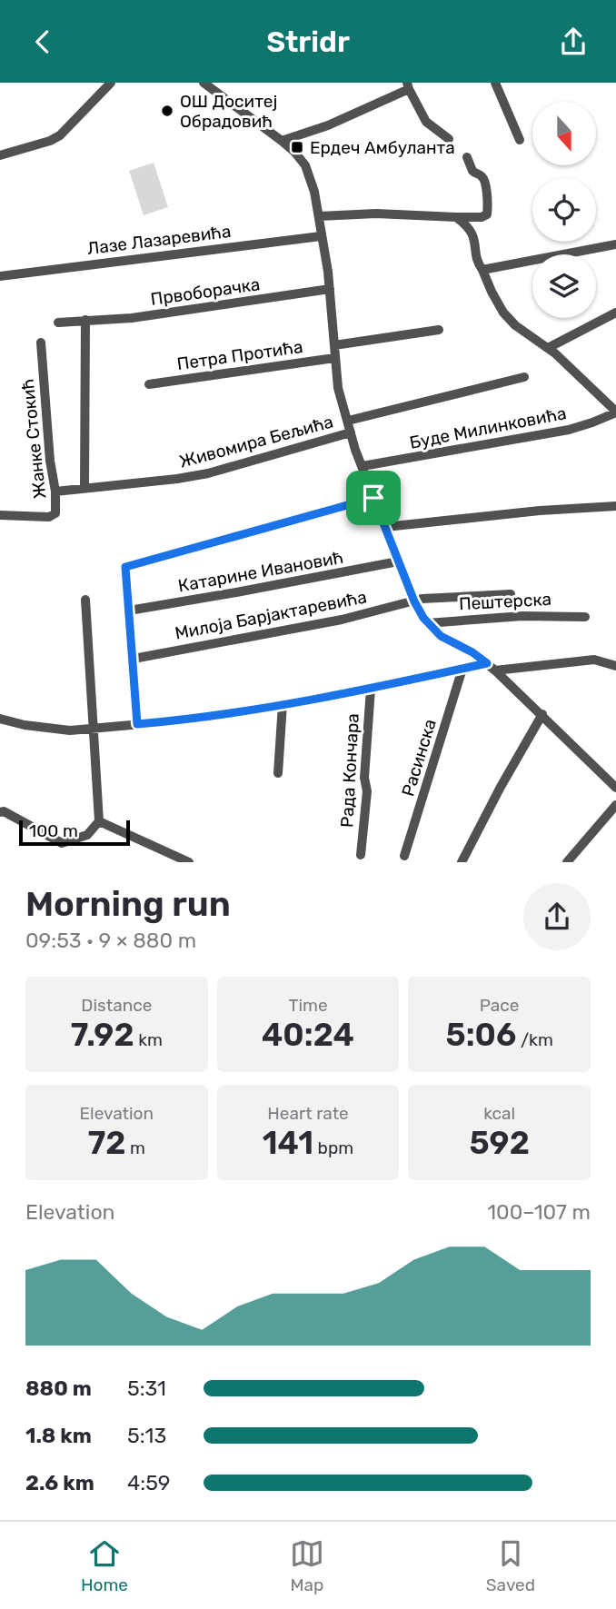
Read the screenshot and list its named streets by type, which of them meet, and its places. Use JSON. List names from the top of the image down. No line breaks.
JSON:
{"streets":{"street":["Лазе Лазаревића","Првоборачка","Петра Протића","Буде Милинковића","Жанке Стокић","Живомира Бељића","Катарине Ивановић","Пештерска","Милоја Барјактаревића","Расинска","Рада Кончара"]},"crossings":[["Жанке Стокић","Живомира Бељића"]],"places":{"other":["ОШ Доситеј Обрадовић"],"transit":["Ердеч Амбуланта"]},"scale_bar":"100 m","north":"bottom","page":{"header":"Stridr","scale":"100 m","heading":["Morning run","09:53 · 9 × 880 m"],"stats":[["Distance","7.92 km"],["Time","40:24"],["Pace","5:06 /km"],["Elevation","72 m"],["Heart rate","141 bpm"],["kcal","592"]],"chart":["Elevation","100–107 m"],"list":[{"name":"880 m","note":"5:31"},{"name":"1.8 km","note":"5:13"},{"name":"2.6 km","note":"4:59"}],"tabs":["Home","Map","Saved"]}}
